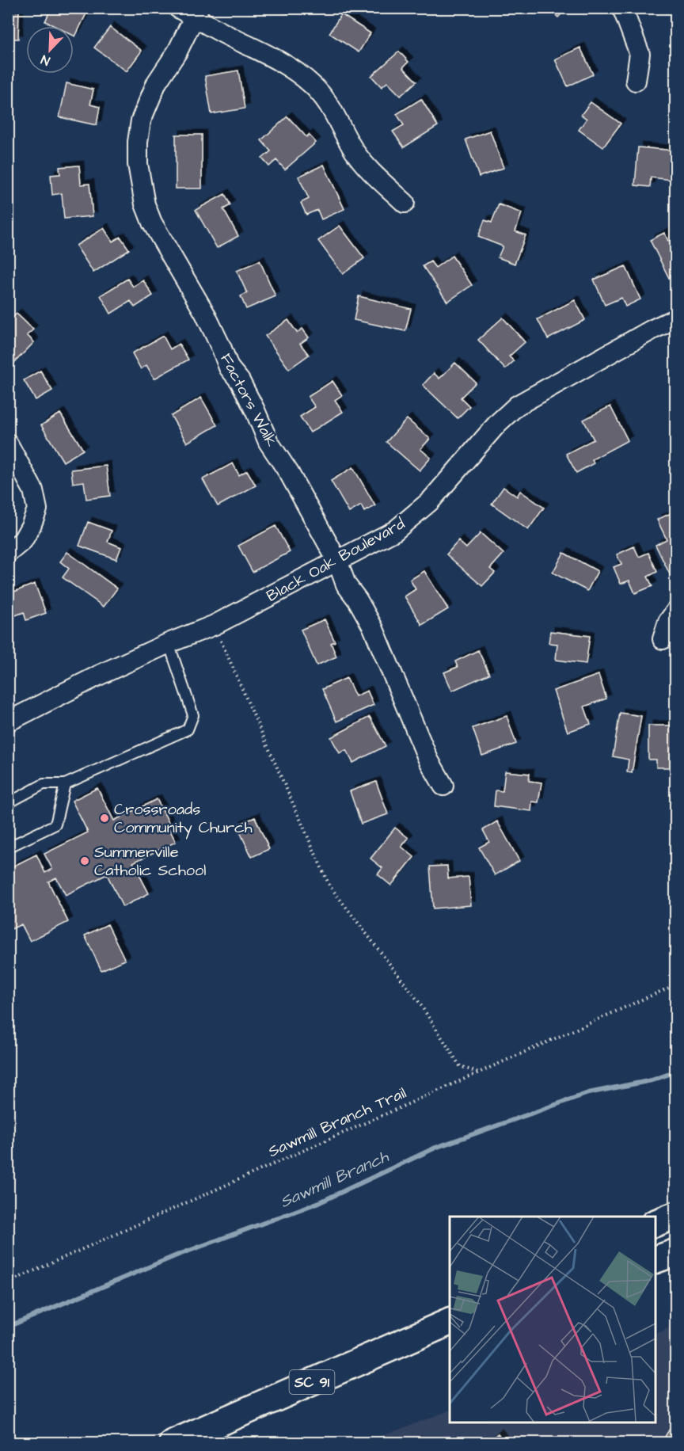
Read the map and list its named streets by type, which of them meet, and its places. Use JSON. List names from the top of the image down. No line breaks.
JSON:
{"streets":{"main road":["SC 91"],"street":["Factors Walk","Black Oak Boulevard"],"path":["Sawmill Branch Trail"]},"crossings":[["Factors Walk","Black Oak Boulevard"]],"water":["Sawmill Branch"],"places":["Crossroads Community Church","Summerville Catholic School"],"north":"bottom left"}
